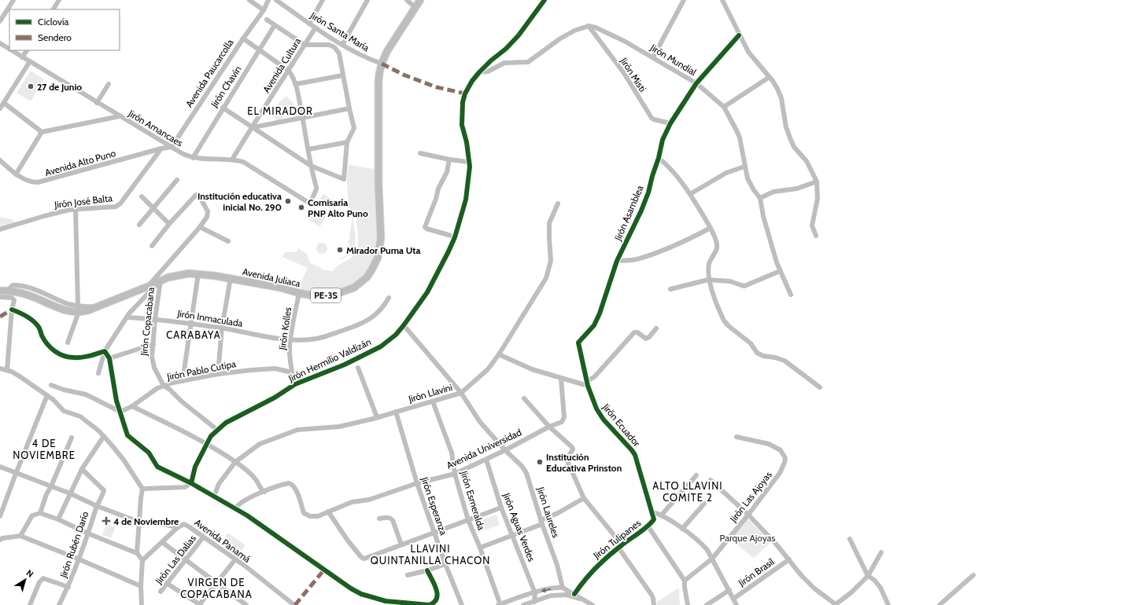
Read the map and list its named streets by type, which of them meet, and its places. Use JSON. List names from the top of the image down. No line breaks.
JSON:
{"streets":{"highway":["Avenida Juliaca","PE-3S"],"street":["Jirón Santa María","Jirón Mundial","Avenida Cultura","Avenida Paucarcolla","Jirón Misti","Jirón Chavín","Jirón Amancaes","Avenida Alto Puno","Jirón José Balta","Jirón Asamblea","Jirón Inmaculada","Jirón Copacabana","Jirón Kolles","Jirón Hermilio Valdizán","Jirón Pablo Cutipa","Jirón Llavini","Jirón Ecuador","Avenida Universidad","Jirón Las Ajoyas","Jirón Esmeralda","Jirón Esperanza","Jirón Laureles","Jirón Aguas Verdes","Jirón Tulipanes","Avenida Panamá","Jirón Rubén Darío","Jirón Las Dalias","Jirón Brasil"]},"crossings":[["Jirón Santa María","Avenida Cultura"],["Jirón Santa María","Avenida Juliaca"],["Jirón Mundial","Jirón Misti"],["Jirón Mundial","Jirón Asamblea"],["Avenida Cultura","Jirón Amancaes"],["Avenida Paucarcolla","Jirón Amancaes"],["Avenida Paucarcolla","Avenida Alto Puno"],["Jirón Misti","Jirón Asamblea"],["Jirón Chavín","Jirón Amancaes"],["Jirón Amancaes","Avenida Alto Puno"],["Avenida Alto Puno","Jirón José Balta"],["Jirón Asamblea","Jirón Ecuador"],["Avenida Juliaca","Jirón Copacabana"],["Avenida Juliaca","Jirón Kolles"],["Jirón Inmaculada","Jirón Copacabana"],["Jirón Inmaculada","Jirón Kolles"],["Jirón Copacabana","Jirón Hermilio Valdizán"],["Jirón Copacabana","Jirón Pablo Cutipa"],["Jirón Kolles","Jirón Hermilio Valdizán"],["Jirón Kolles","Jirón Pablo Cutipa"],["Jirón Hermilio Valdizán","Jirón Laureles"],["Jirón Llavini","Jirón Esmeralda"],["Jirón Llavini","Jirón Esperanza"],["Jirón Llavini","Jirón Laureles"],["Jirón Ecuador","Jirón Tulipanes"],["Avenida Universidad","Jirón Esmeralda"],["Avenida Universidad","Jirón Esperanza"],["Avenida Universidad","Jirón Laureles"],["Avenida Universidad","Jirón Aguas Verdes"],["Avenida Panamá","Jirón Las Dalias"]],"districts":["EL MIRADOR","CARABAYA","4 DE NOVIEMBRE","ALTO LLAVINI COMITE 2","LLAVINI QUINTANILLA CHACON","VIRGEN DE COPACABANA"],"parks":["Parque Ajoyas"],"places":{"other":["27 de Junio","Institución educativa inicial No. 290","Comisaría PNP Alto Puno","Mirador Puma Uta","Institución Educativa Prinston"],"health":["4 de Noviembre"]},"legend":["Ciclovía","Sendero"],"north":"top right"}
